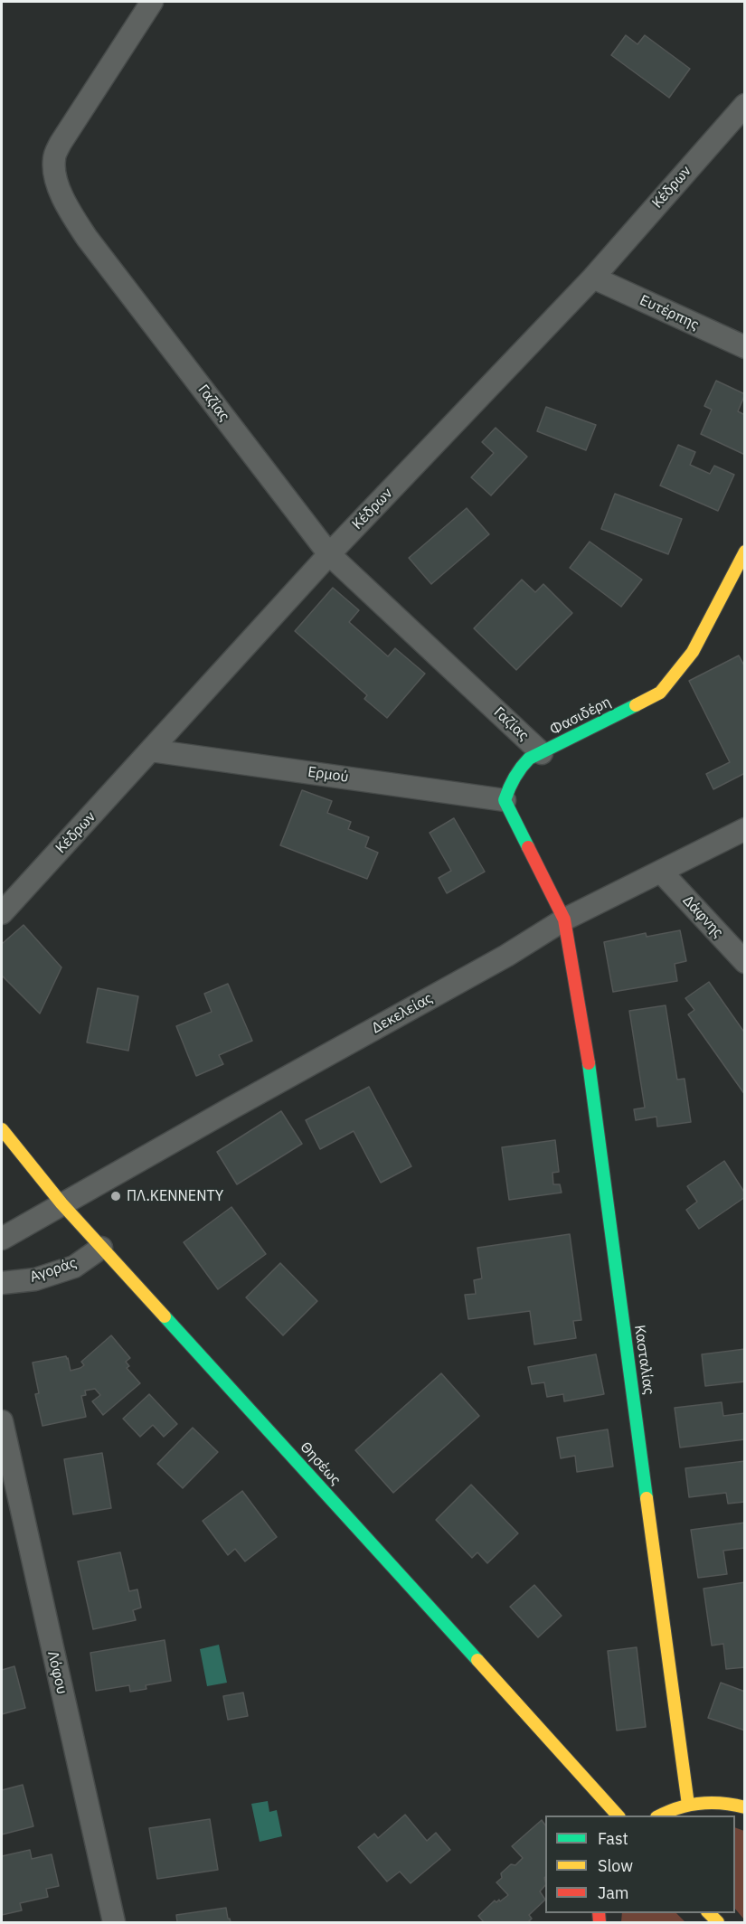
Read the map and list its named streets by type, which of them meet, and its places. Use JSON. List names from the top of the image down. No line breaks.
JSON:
{"streets":{"street":["Κέδρων","Ευτέρπης","Γαζίας","Φασιδέρη","Ερμού","Δάφνης","Δεκελείας","Αγοράς","Κασταλίας","Θησέως","Λόφου"]},"crossings":[["Κέδρων","Ευτέρπης"],["Κέδρων","Γαζίας"],["Κέδρων","Ερμού"],["Γαζίας","Φασιδέρη"],["Φασιδέρη","Ερμού"],["Δάφνης","Δεκελείας"],["Δεκελείας","Κασταλίας"],["Δεκελείας","Θησέως"],["Αγοράς","Θησέως"]],"places":["ΠΛ.ΚΕΝΝΕΝΤΥ"],"legend":["Fast","Slow","Jam"]}
